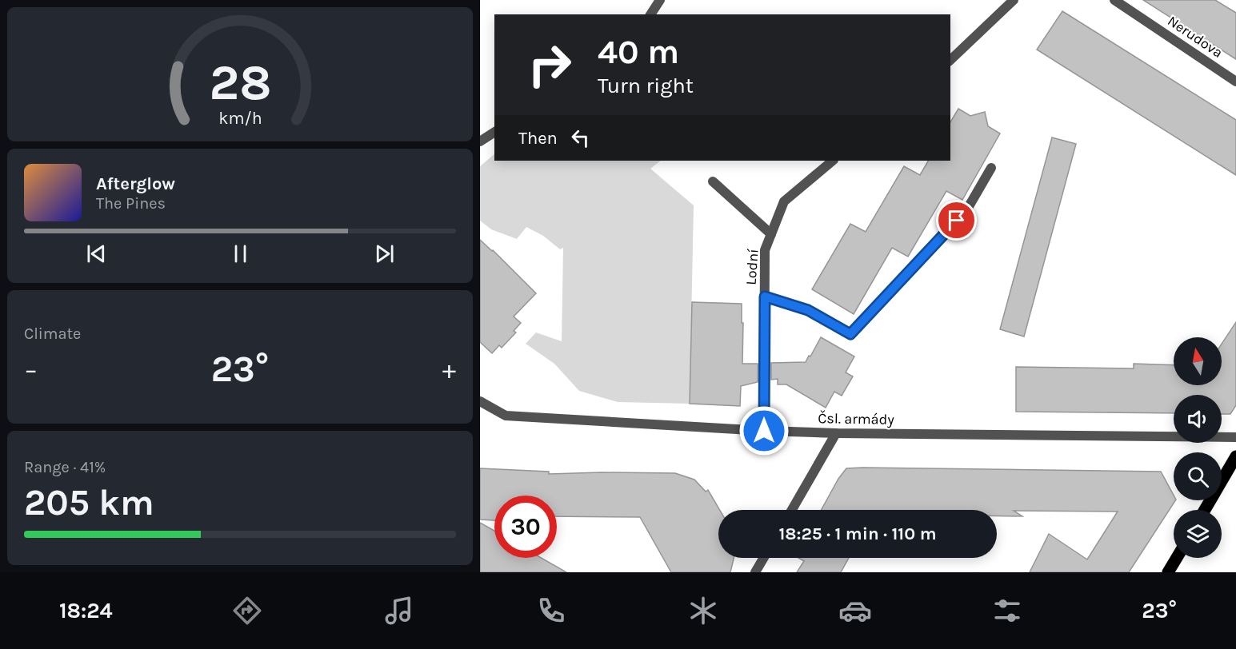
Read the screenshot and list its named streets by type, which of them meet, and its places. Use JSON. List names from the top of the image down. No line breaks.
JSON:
{"streets":{"street":["Nerudova","Lodní","Čsl. armády"]},"crossings":[["Lodní","Čsl. armády"]],"north":"top","page":{"turn":["40 m","Turn right"],"then":"Then","song":["Afterglow","The Pines"],"tile":["Climate",["Range · 41%","205 km"]],"heat":["−","23°","+"],"limit":"30","trip":"18:25 · 1 min · 110 m","tabs":["18:24","23°"],"gauge":["28","km/h"]}}
